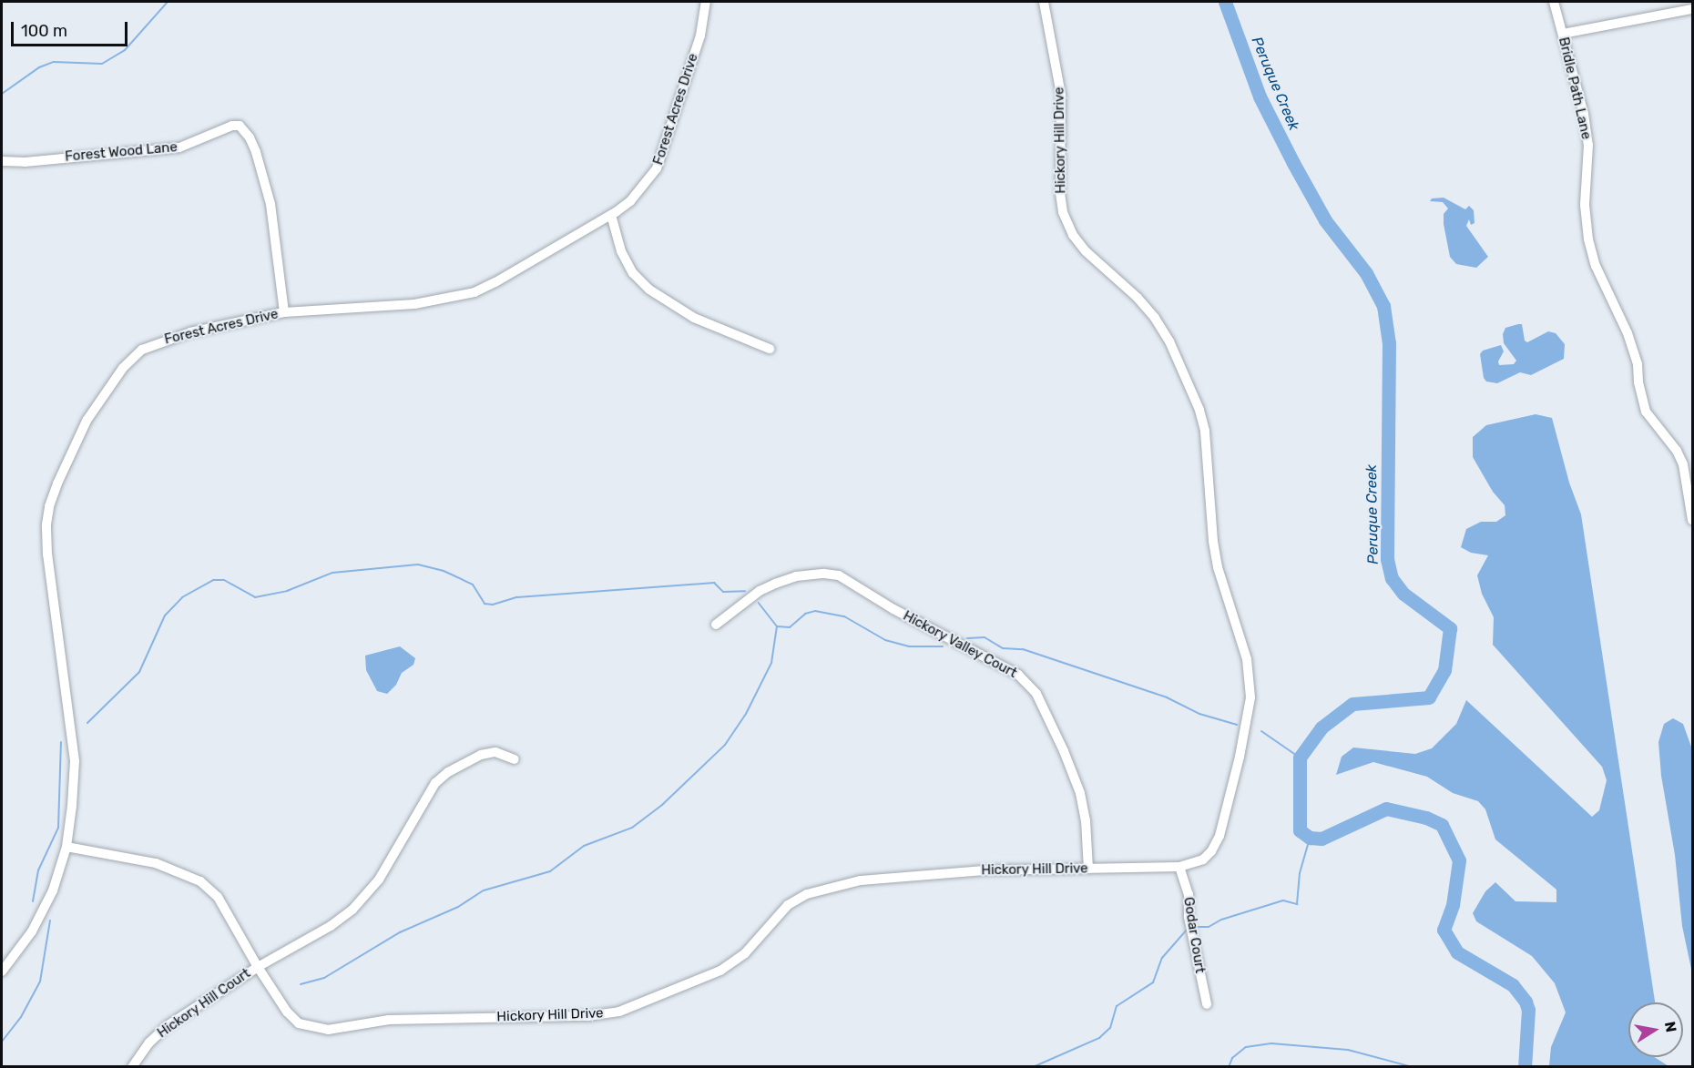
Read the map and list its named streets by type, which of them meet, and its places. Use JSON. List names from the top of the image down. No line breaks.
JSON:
{"streets":{"street":["Bridle Path Lane","Forest Acres Drive","Hickory Hill Drive","Forest Wood Lane","Hickory Valley Court","Godar Court","Hickory Hill Court"]},"crossings":[["Forest Acres Drive","Hickory Hill Drive"],["Forest Acres Drive","Forest Wood Lane"],["Hickory Hill Drive","Hickory Valley Court"],["Hickory Hill Drive","Godar Court"],["Hickory Hill Drive","Hickory Hill Court"]],"water":["Peruque Creek"],"scale_bar":"100 m","north":"right"}
